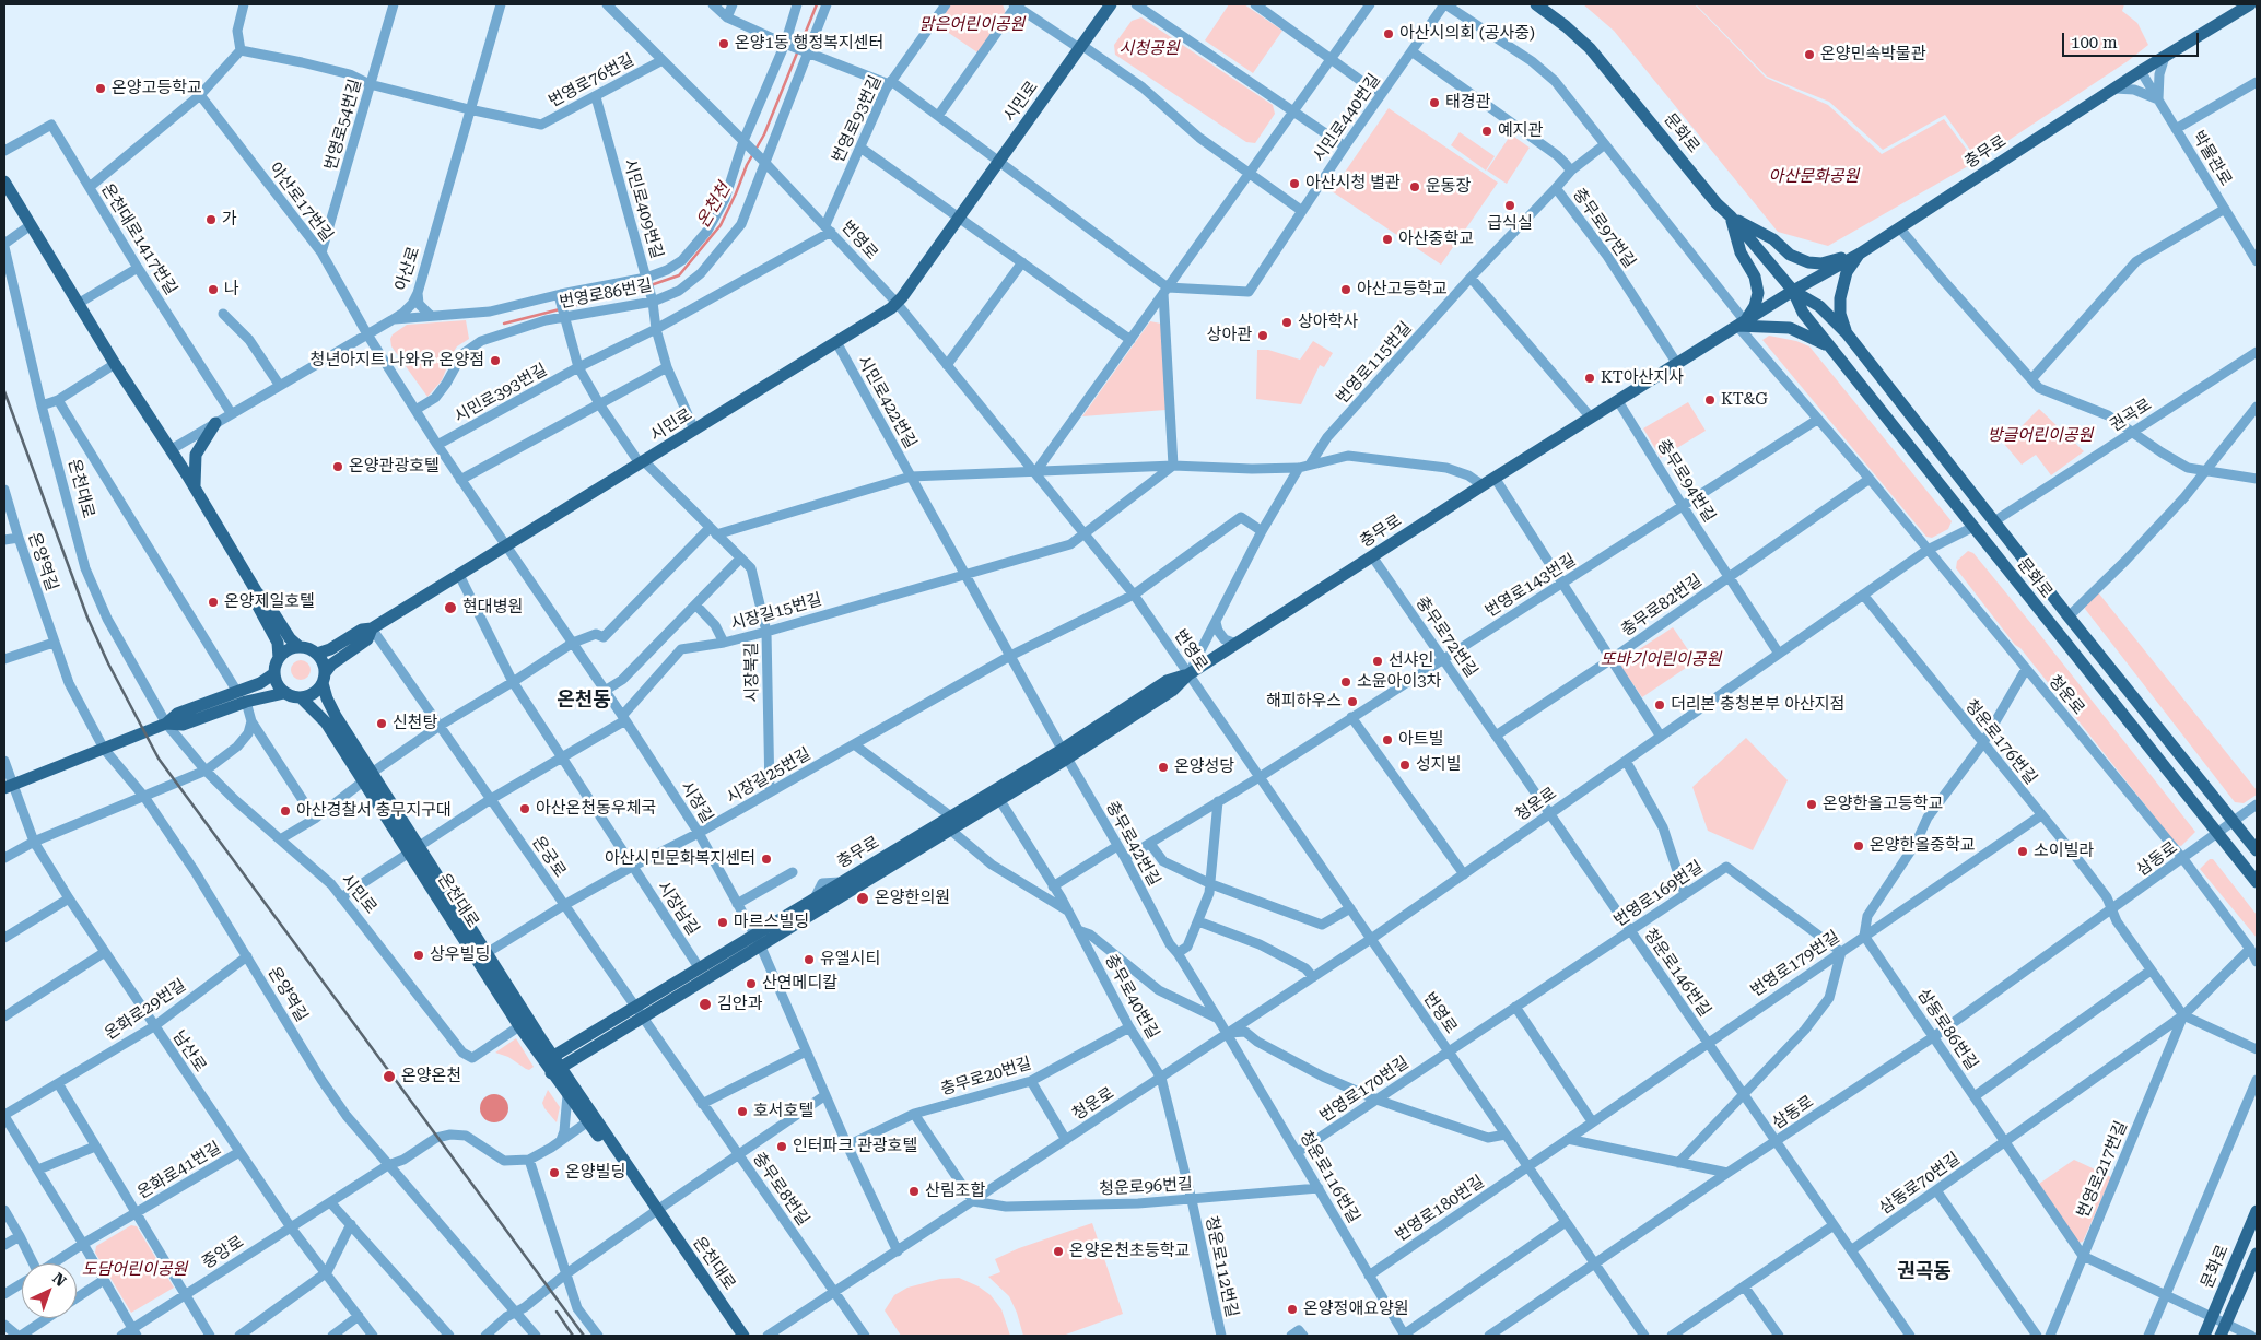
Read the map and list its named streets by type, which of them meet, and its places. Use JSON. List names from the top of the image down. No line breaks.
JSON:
{"streets":{"main road":["시민로","문화로","충무로","온천대로"],"street":["번영로76번길","시민로440번길","번영로93번길","번영로54번길","박물관로","아산로17번길","시민로409번길","충무로97번길","온천대로1417번길","번영로","아산로","번영로86번길","번영로115번길","시민로393번길","시민로422번길","권곡로","충무로94번길","온양역길","번영로143번길","충무로82번길","시장길15번길","충무로72번길","시장북길","청운로","청운로176번길","시장길25번길","시장길","충무로42번길","온궁로","삼동로","번영로169번길","시장남길","번영로179번길","청운로146번길","충무로40번길","온화로29번길","삼동로86번길","남산로","충무로20번길","번영로170번길","번영로217번길","온화로41번길","청운로116번길","삼동로70번길","청운로96번길","충무로8번길","번영로180번길","중앙로","청운로112번길"]},"crossings":[["번영로76번길","번영로54번길"],["번영로76번길","시민로409번길"],["번영로76번길","번영로"],["번영로76번길","아산로"],["시민로","시민로409번길"],["시민로","번영로"],["시민로","시민로422번길"],["시민로","온천대로"],["시민로","시장북길"],["시민로","시장길"],["시민로","온궁로"],["시민로","시장남길"],["시민로440번길","충무로97번길"],["번영로93번길","번영로"],["번영로54번길","아산로17번길"],["문화로","충무로"],["문화로","권곡로"],["문화로","청운로"],["문화로","삼동로"],["충무로","박물관로"],["충무로","충무로97번길"],["충무로","번영로"],["충무로","번영로115번길"],["충무로","시민로422번길"],["충무로","충무로94번길"],["충무로","온천대로"],["충무로","충무로82번길"],["충무로","충무로72번길"],["충무로","시장길"],["충무로","충무로42번길"],["충무로","온궁로"],["충무로","시장남길"],["충무로","충무로40번길"],["충무로","충무로8번길"],["아산로17번길","아산로"],["시민로409번길","번영로86번길"],["시민로409번길","시민로393번길"],["충무로97번길","번영로115번길"],["온천대로1417번길","아산로"],["번영로","번영로86번길"],["번영로","번영로115번길"],["번영로","번영로143번길"],["번영로","청운로"],["번영로","삼동로"],["번영로","번영로169번길"],["번영로","번영로179번길"],["번영로","번영로170번길"],["번영로","번영로180번길"],["번영로86번길","시장북길"],["시민로393번길","시장북길"],["시민로422번길","시장길15번길"],["시민로422번길","시장길25번길"],["시민로422번길","충무로42번길"],["충무로94번길","번영로143번길"],["충무로94번길","충무로82번길"],["충무로94번길","청운로"],["온양역길","온화로29번길"],["온양역길","중앙로"],["번영로143번길","충무로82번길"],["번영로143번길","충무로72번길"],["충무로82번길","청운로"],["시장길15번길","시장북길"],["시장길15번길","시장길"],["충무로72번길","청운로"],["충무로72번길","청운로146번길"],["시장북길","시장길25번길"],["청운로","청운로176번길"],["청운로","충무로42번길"],["청운로","삼동로"],["청운로","청운로146번길"],["청운로","충무로40번길"],["청운로","청운로116번길"],["청운로","청운로96번길"],["청운로","충무로8번길"],["청운로","청운로112번길"],["청운로176번길","삼동로"],["청운로176번길","번영로179번길"],["시장길25번길","시장길"],["충무로42번길","충무로40번길"],["충무로42번길","청운로116번길"],["온궁로","충무로8번길"],["삼동로","청운로146번길"],["삼동로","삼동로86번길"],["번영로169번길","번영로179번길"],["번영로169번길","청운로146번길"],["번영로169번길","번영로170번길"],["번영로179번길","청운로146번길"],["번영로179번길","삼동로86번길"],["번영로179번길","번영로180번길"],["충무로40번길","충무로20번길"],["충무로40번길","청운로112번길"],["온화로29번길","남산로"],["온화로29번길","온화로41번길"],["삼동로86번길","번영로217번길"],["삼동로86번길","삼동로70번길"],["남산로","온화로41번길"],["남산로","중앙로"],["번영로170번길","청운로116번길"],["온화로41번길","중앙로"],["청운로116번길","청운로96번길"],["청운로116번길","번영로180번길"],["청운로96번길","청운로112번길"]],"districts":["온천동","권곡동"],"water":["온천천"],"parks":["맑은어린이공원","시청공원","아산문화공원","방글어린이공원","또바기어린이공원","도담어린이공원"],"places":["아산시의회 (공사중)","온양1동 행정복지센터","온양민속박물관","온양고등학교","태경관","예지관","아산시청 별관","운동장","급식실","가","아산중학교","나","아산고등학교","상아학사","상아관","청년아지트 나와유 온양점","KT아산지사","KT&G","온양관광호텔","온양제일호텔","현대병원","선샤인","소윤아이3차","해피하우스","더리본 충청본부 아산지점","신천탕","아트빌","성지빌","온양성당","온양한올고등학교","아산온천동우체국","아산경찰서 충무지구대","온양한올중학교","소이빌라","아산시민문화복지센터","온양한의원","마르스빌딩","상우빌딩","유엘시티","산연메디칼","김안과","온양온천","호서호텔","인터파크 관광호텔","온양빌딩","산림조합","온양온천초등학교","온양정애요양원"],"scale_bar":"100 m","north":"top right"}
